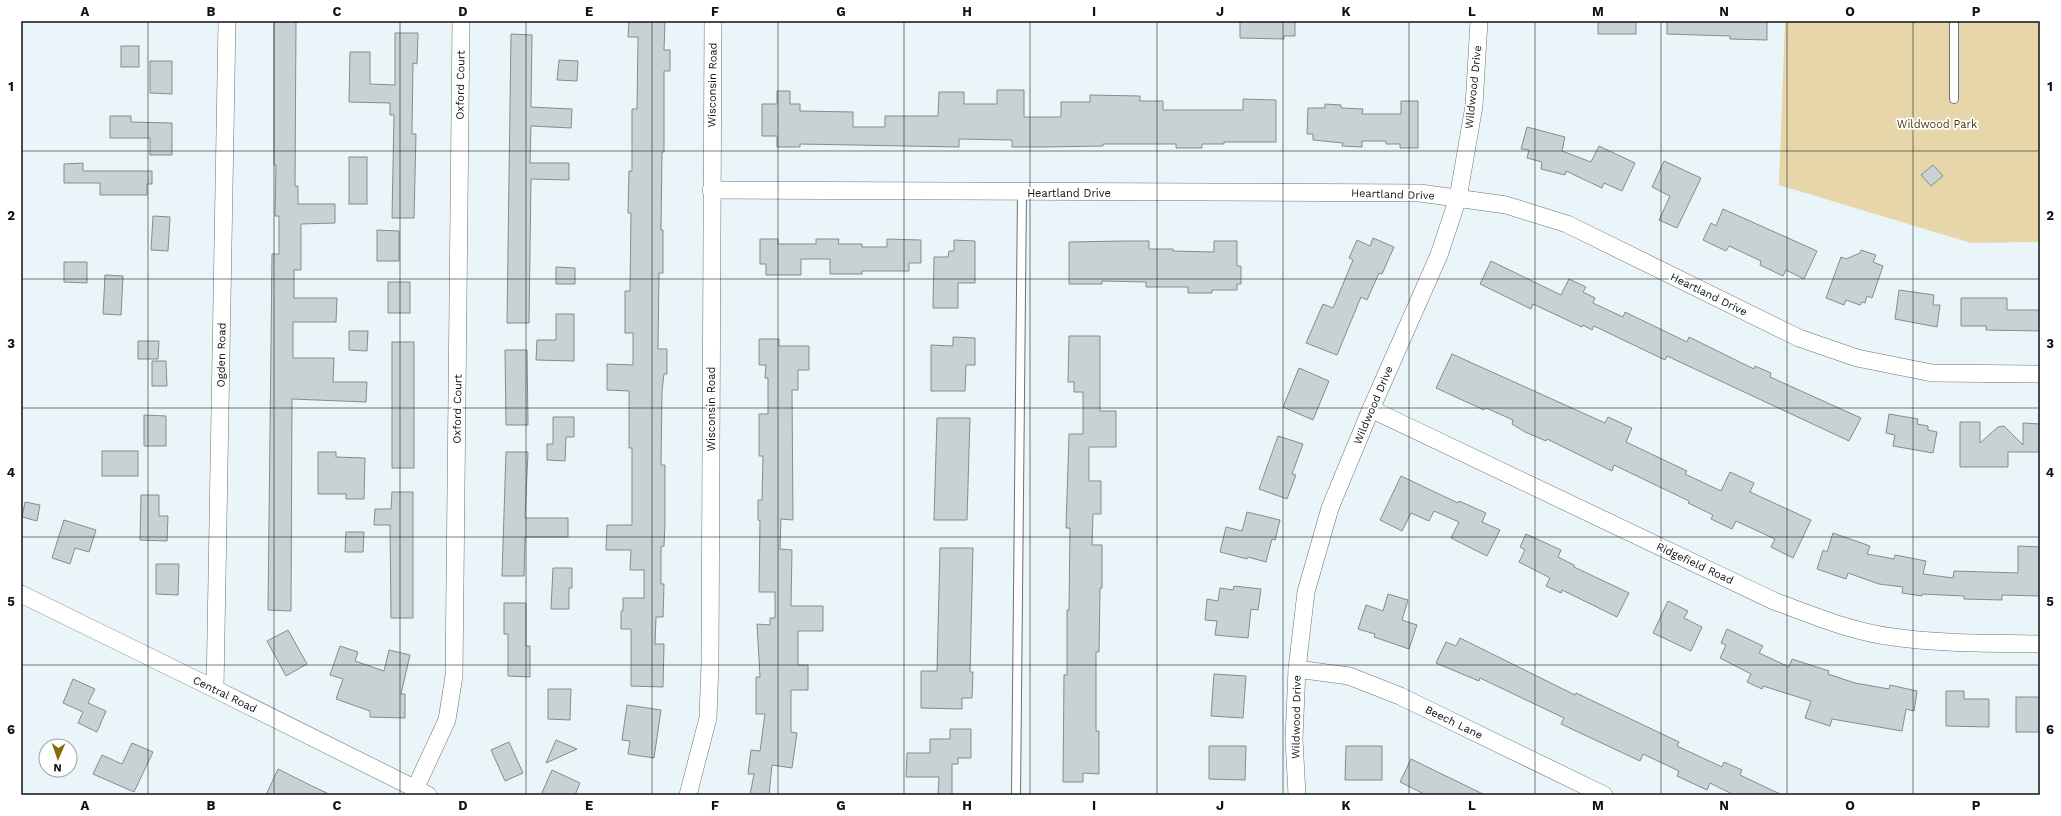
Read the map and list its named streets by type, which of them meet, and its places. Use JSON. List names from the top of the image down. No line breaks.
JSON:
{"streets":{"street":["Oxford Court","Wisconsin Road","Wildwood Drive","Heartland Drive","Ogden Road","Ridgefield Road","Central Road","Beech Lane"]},"crossings":[["Oxford Court","Central Road"],["Wisconsin Road","Heartland Drive"],["Wildwood Drive","Heartland Drive"],["Wildwood Drive","Ridgefield Road"],["Wildwood Drive","Beech Lane"],["Ogden Road","Central Road"]],"parks":["Wildwood Park"],"north":"bottom","grid":{"columns":["A","B","C","D","E","F","G","H","I","J","K","L","M","N","O","P"],"rows":["1","2","3","4","5","6"]}}
